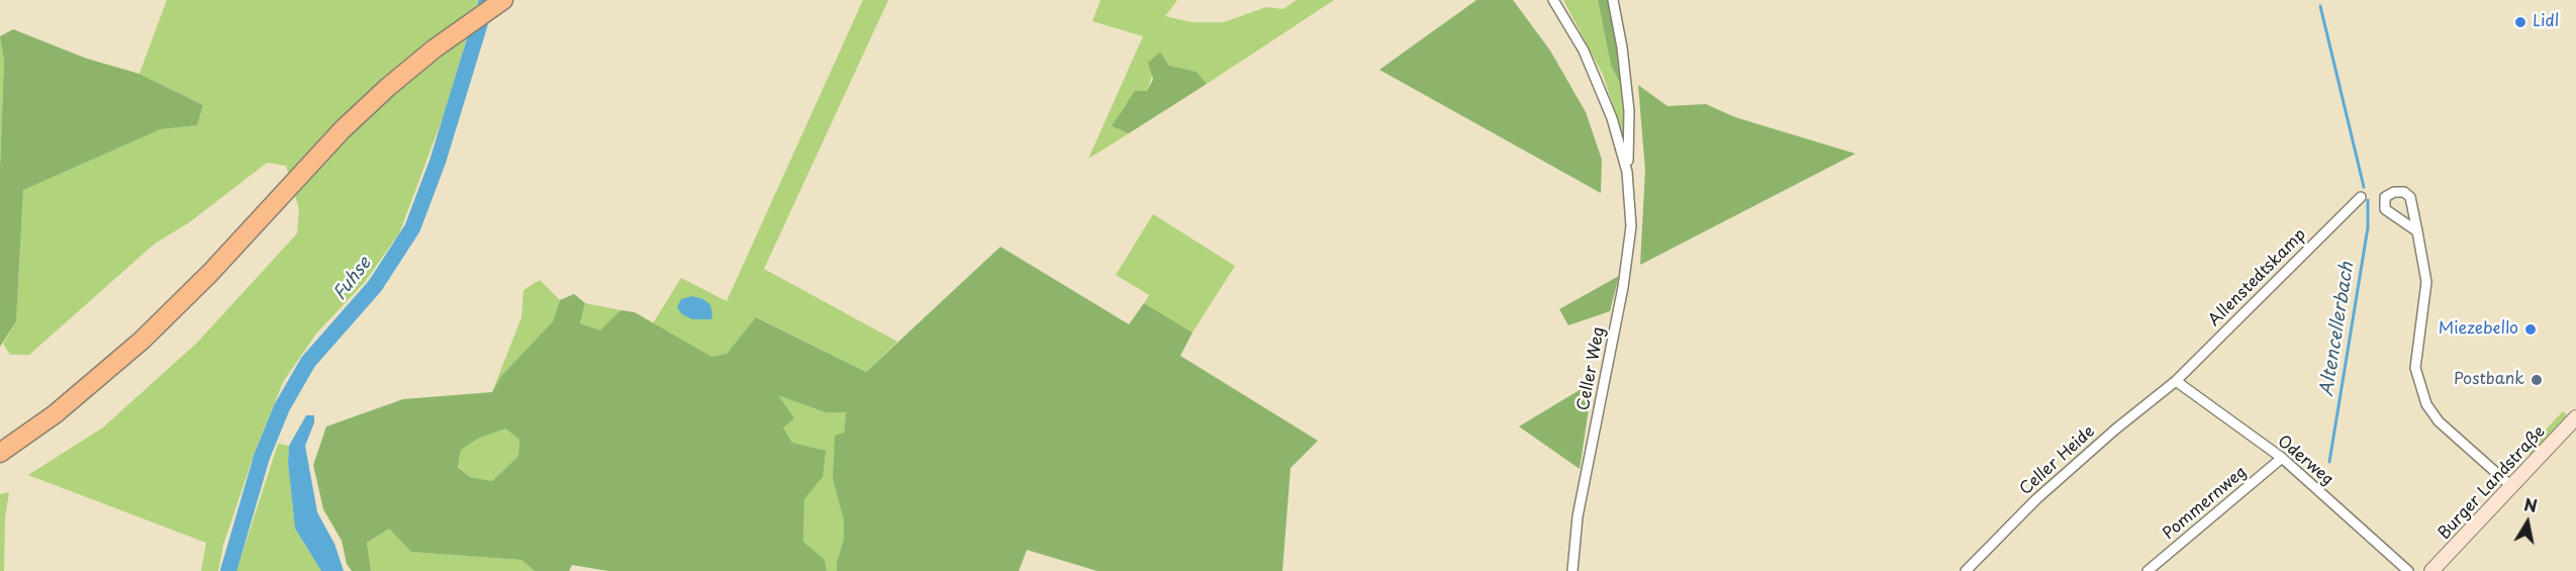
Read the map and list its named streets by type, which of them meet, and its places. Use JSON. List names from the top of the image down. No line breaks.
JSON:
{"streets":{"street":["Allenstedtskamp","Celler Weg","Celler Heide","Oderweg","Burger Landstraße","Pommernweg"]},"crossings":[["Allenstedtskamp","Celler Heide"],["Allenstedtskamp","Oderweg"],["Celler Heide","Oderweg"],["Oderweg","Pommernweg"]],"water":["Fuhse","Altencellerbach"],"places":["Lidl","Miezebello","Postbank"],"north":"top"}
